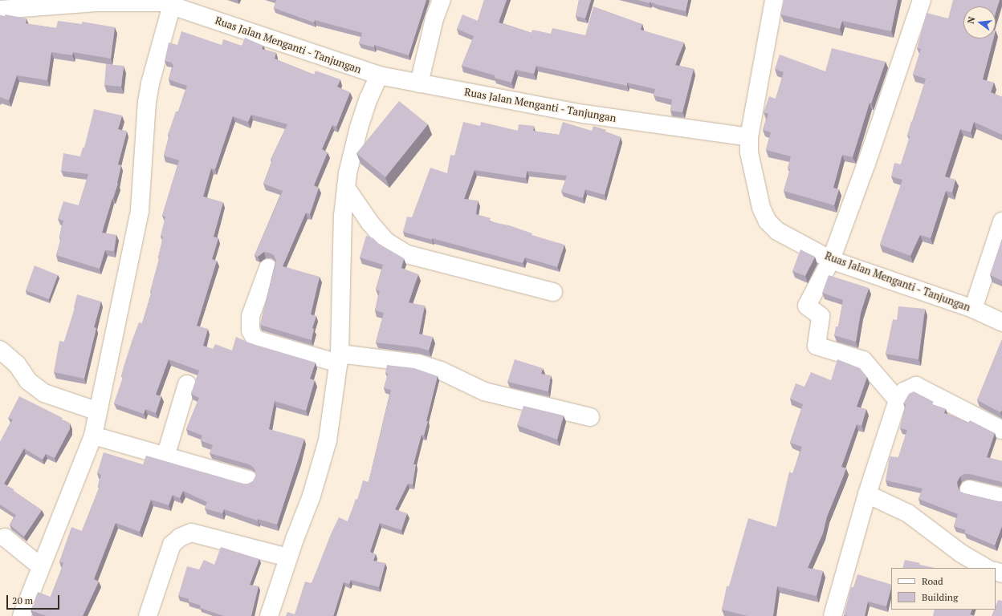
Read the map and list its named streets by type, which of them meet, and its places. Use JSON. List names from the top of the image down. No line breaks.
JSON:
{"streets":{"street":["Ruas Jalan Menganti - Tanjungan"]},"legend":["Road","Building"],"scale_bar":"20 m","north":"left"}
